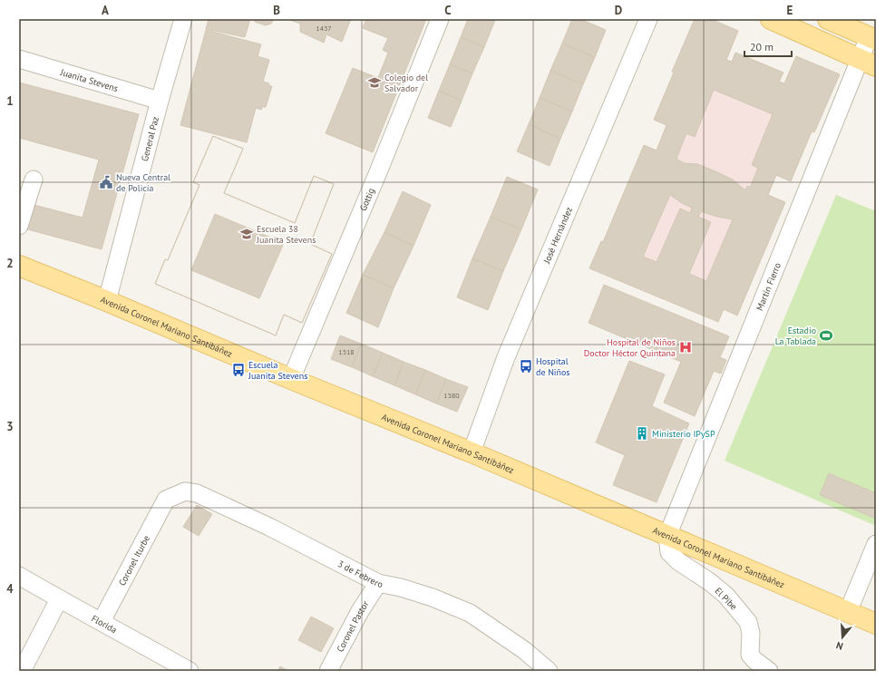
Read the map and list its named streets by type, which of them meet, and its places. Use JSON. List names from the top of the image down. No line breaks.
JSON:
{"streets":{"main road":["Avenida Coronel Mariano Santibáñez"],"street":["Juanita Stevens","General Paz","Gottig","José Hernández","Martín Fierro","Coronel Iturbe","3 de Febrero","El Pibe","Florida","Coronel Pastor"]},"crossings":[["Juanita Stevens","General Paz"],["General Paz","Avenida Coronel Mariano Santibáñez"],["Gottig","Avenida Coronel Mariano Santibáñez"],["José Hernández","Avenida Coronel Mariano Santibáñez"],["Martín Fierro","Avenida Coronel Mariano Santibáñez"],["Martín Fierro","El Pibe"],["Avenida Coronel Mariano Santibáñez","El Pibe"],["Coronel Iturbe","3 de Febrero"],["Coronel Iturbe","Florida"],["3 de Febrero","Coronel Pastor"]],"places":{"school or university":["Colegio del Salvador","Escuela 38 Juanita Stevens"],"public building":["Nueva Central de Policía"],"sports":["Estadio La Tablada"],"hospital":["Hospital de Niños Doctor Héctor Quintana"],"bus stop":["Hospital de Niños","Escuela Juanita Stevens"],"building":["Ministerio IPySP"]},"house_numbers":["1437","1518","1580"],"scale_bar":"20 m","north":"bottom","grid":{"columns":["A","B","C","D","E"],"rows":["1","2","3","4"]}}
